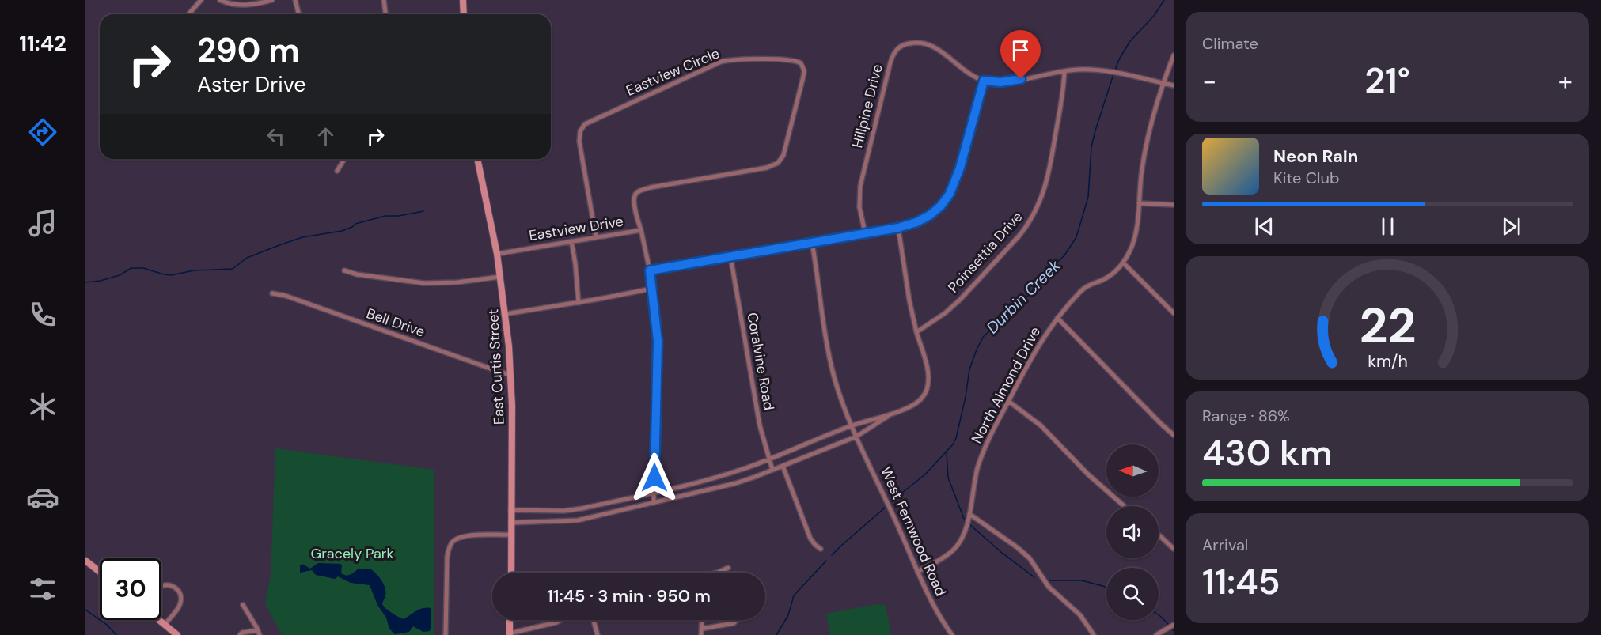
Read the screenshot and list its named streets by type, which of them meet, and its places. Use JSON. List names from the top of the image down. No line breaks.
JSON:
{"streets":{"main road":["East Curtis Street"],"street":["Eastview Circle","Hillpine Drive","Eastview Drive","Poinsettia Drive","Bell Drive","Coralvine Road","North Almond Drive","West Fernwood Road"]},"crossings":[["Eastview Circle","Eastview Drive"],["Hillpine Drive","Poinsettia Drive"],["Hillpine Drive","North Almond Drive"],["Eastview Drive","East Curtis Street"],["Bell Drive","East Curtis Street"],["North Almond Drive","West Fernwood Road"]],"water":["Durbin Creek"],"parks":["Gracely Park"],"north":"left","page":{"tabs":"11:42","tile":["Climate",["Range · 86%","430 km"],["Arrival","11:45"]],"turn":["290 m","Aster Drive"],"heat":["−","21°","+"],"song":["Neon Rain","Kite Club"],"limit":"30","trip":"11:45 · 3 min · 950 m","gauge":["22","km/h"]}}
